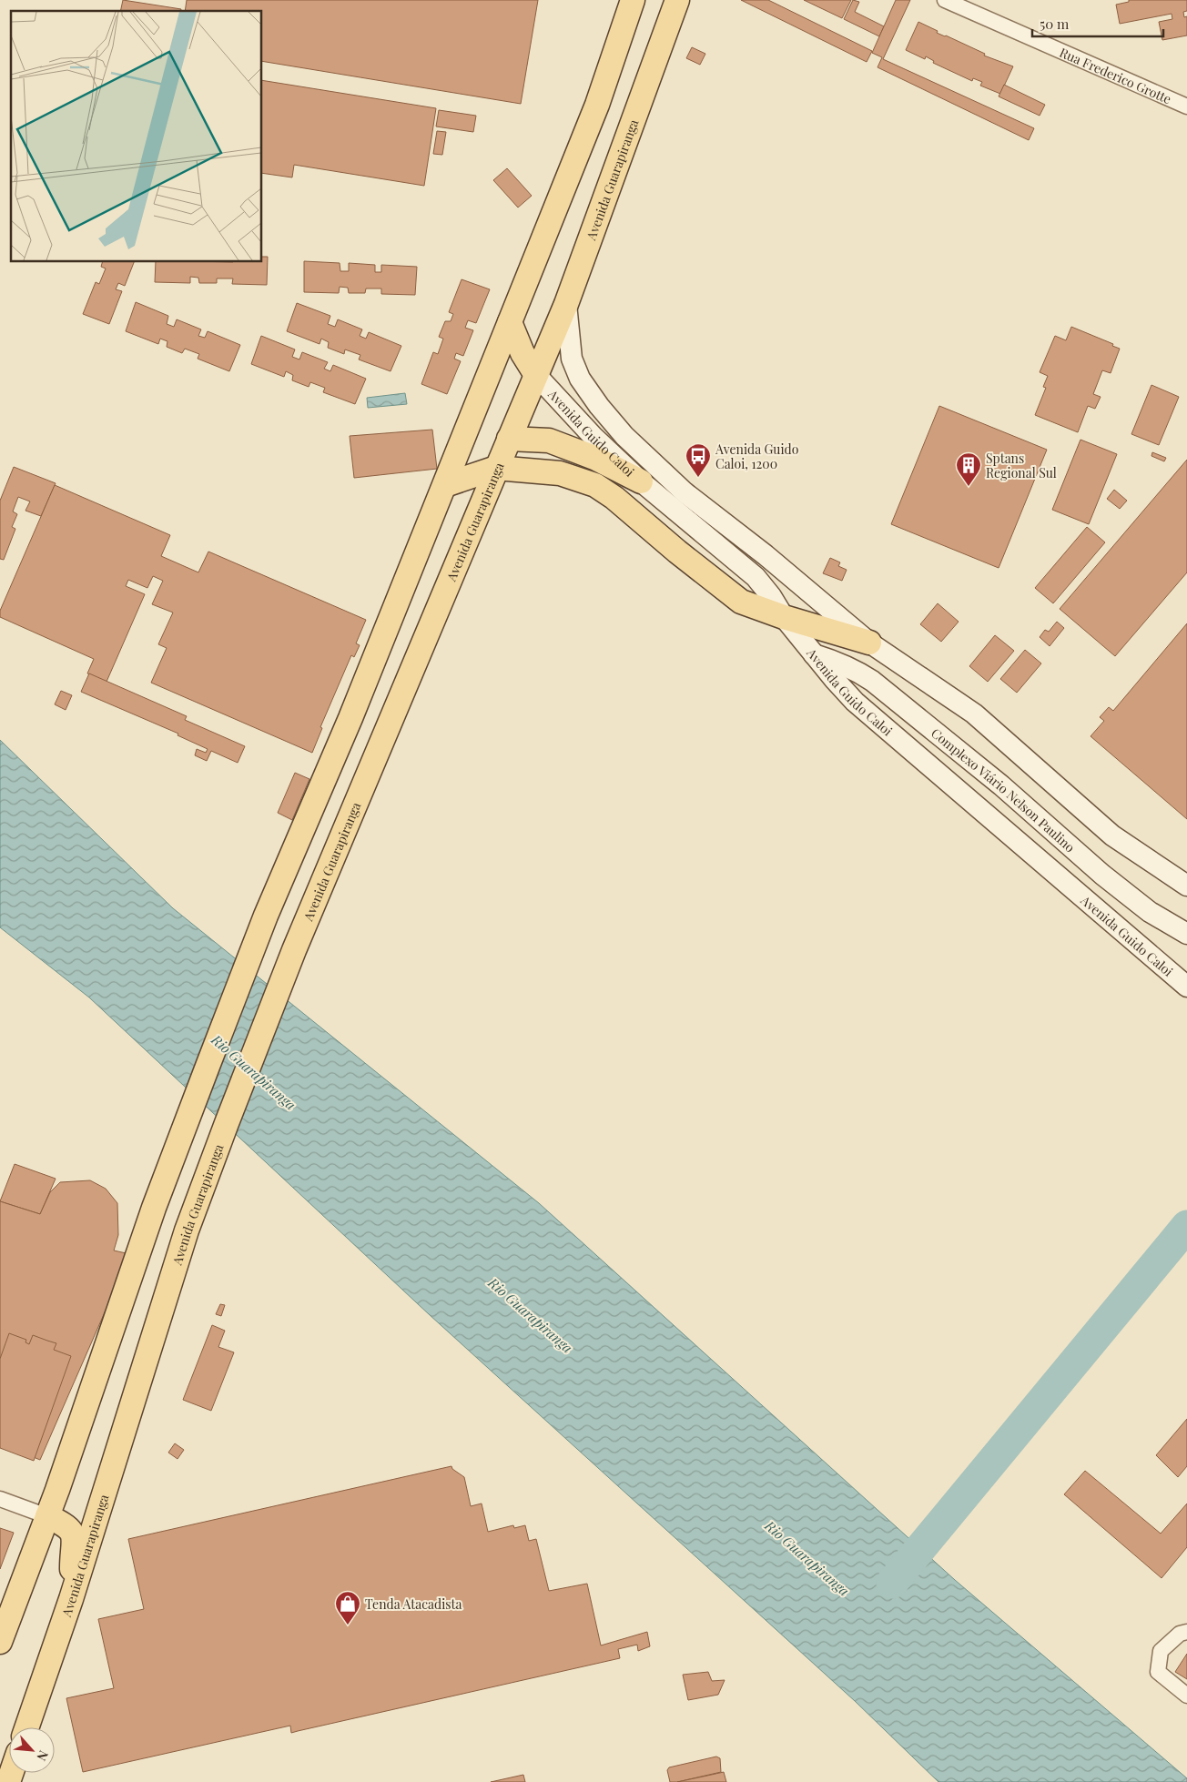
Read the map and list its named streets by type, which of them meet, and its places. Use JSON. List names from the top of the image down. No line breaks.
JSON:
{"streets":{"main road":["Avenida Guarapiranga","Avenida Guido Caloi","Complexo Viário Nelson Paulino"],"street":["Rua Frederico Grotte"]},"crossings":[["Avenida Guarapiranga","Avenida Guido Caloi"],["Avenida Guido Caloi","Complexo Viário Nelson Paulino"]],"water":["Rio Guarapiranga"],"places":{"bus stop":["Avenida Guido Caloi, 1200"],"building":["Sptans Regional Sul"],"shop":["Tenda Atacadista"]},"scale_bar":"50 m","north":"bottom right"}
